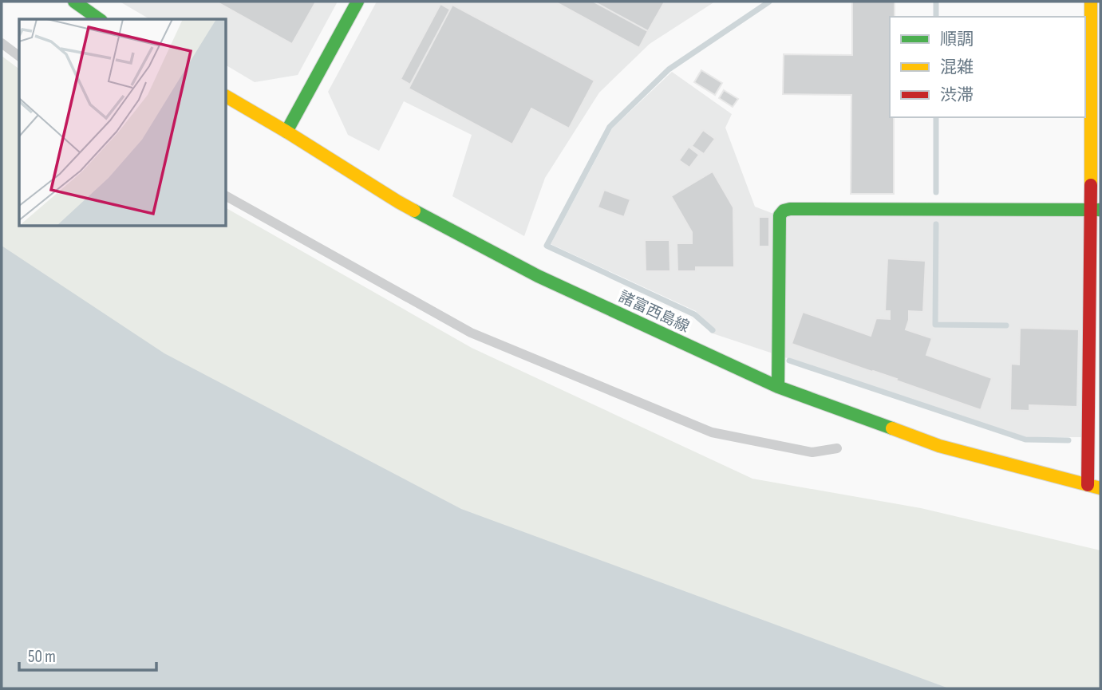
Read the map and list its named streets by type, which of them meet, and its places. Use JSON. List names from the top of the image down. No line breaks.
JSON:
{"streets":{"street":["諸富西島線"]},"legend":["順調","混雑","渋滞"],"scale_bar":"50 m"}
